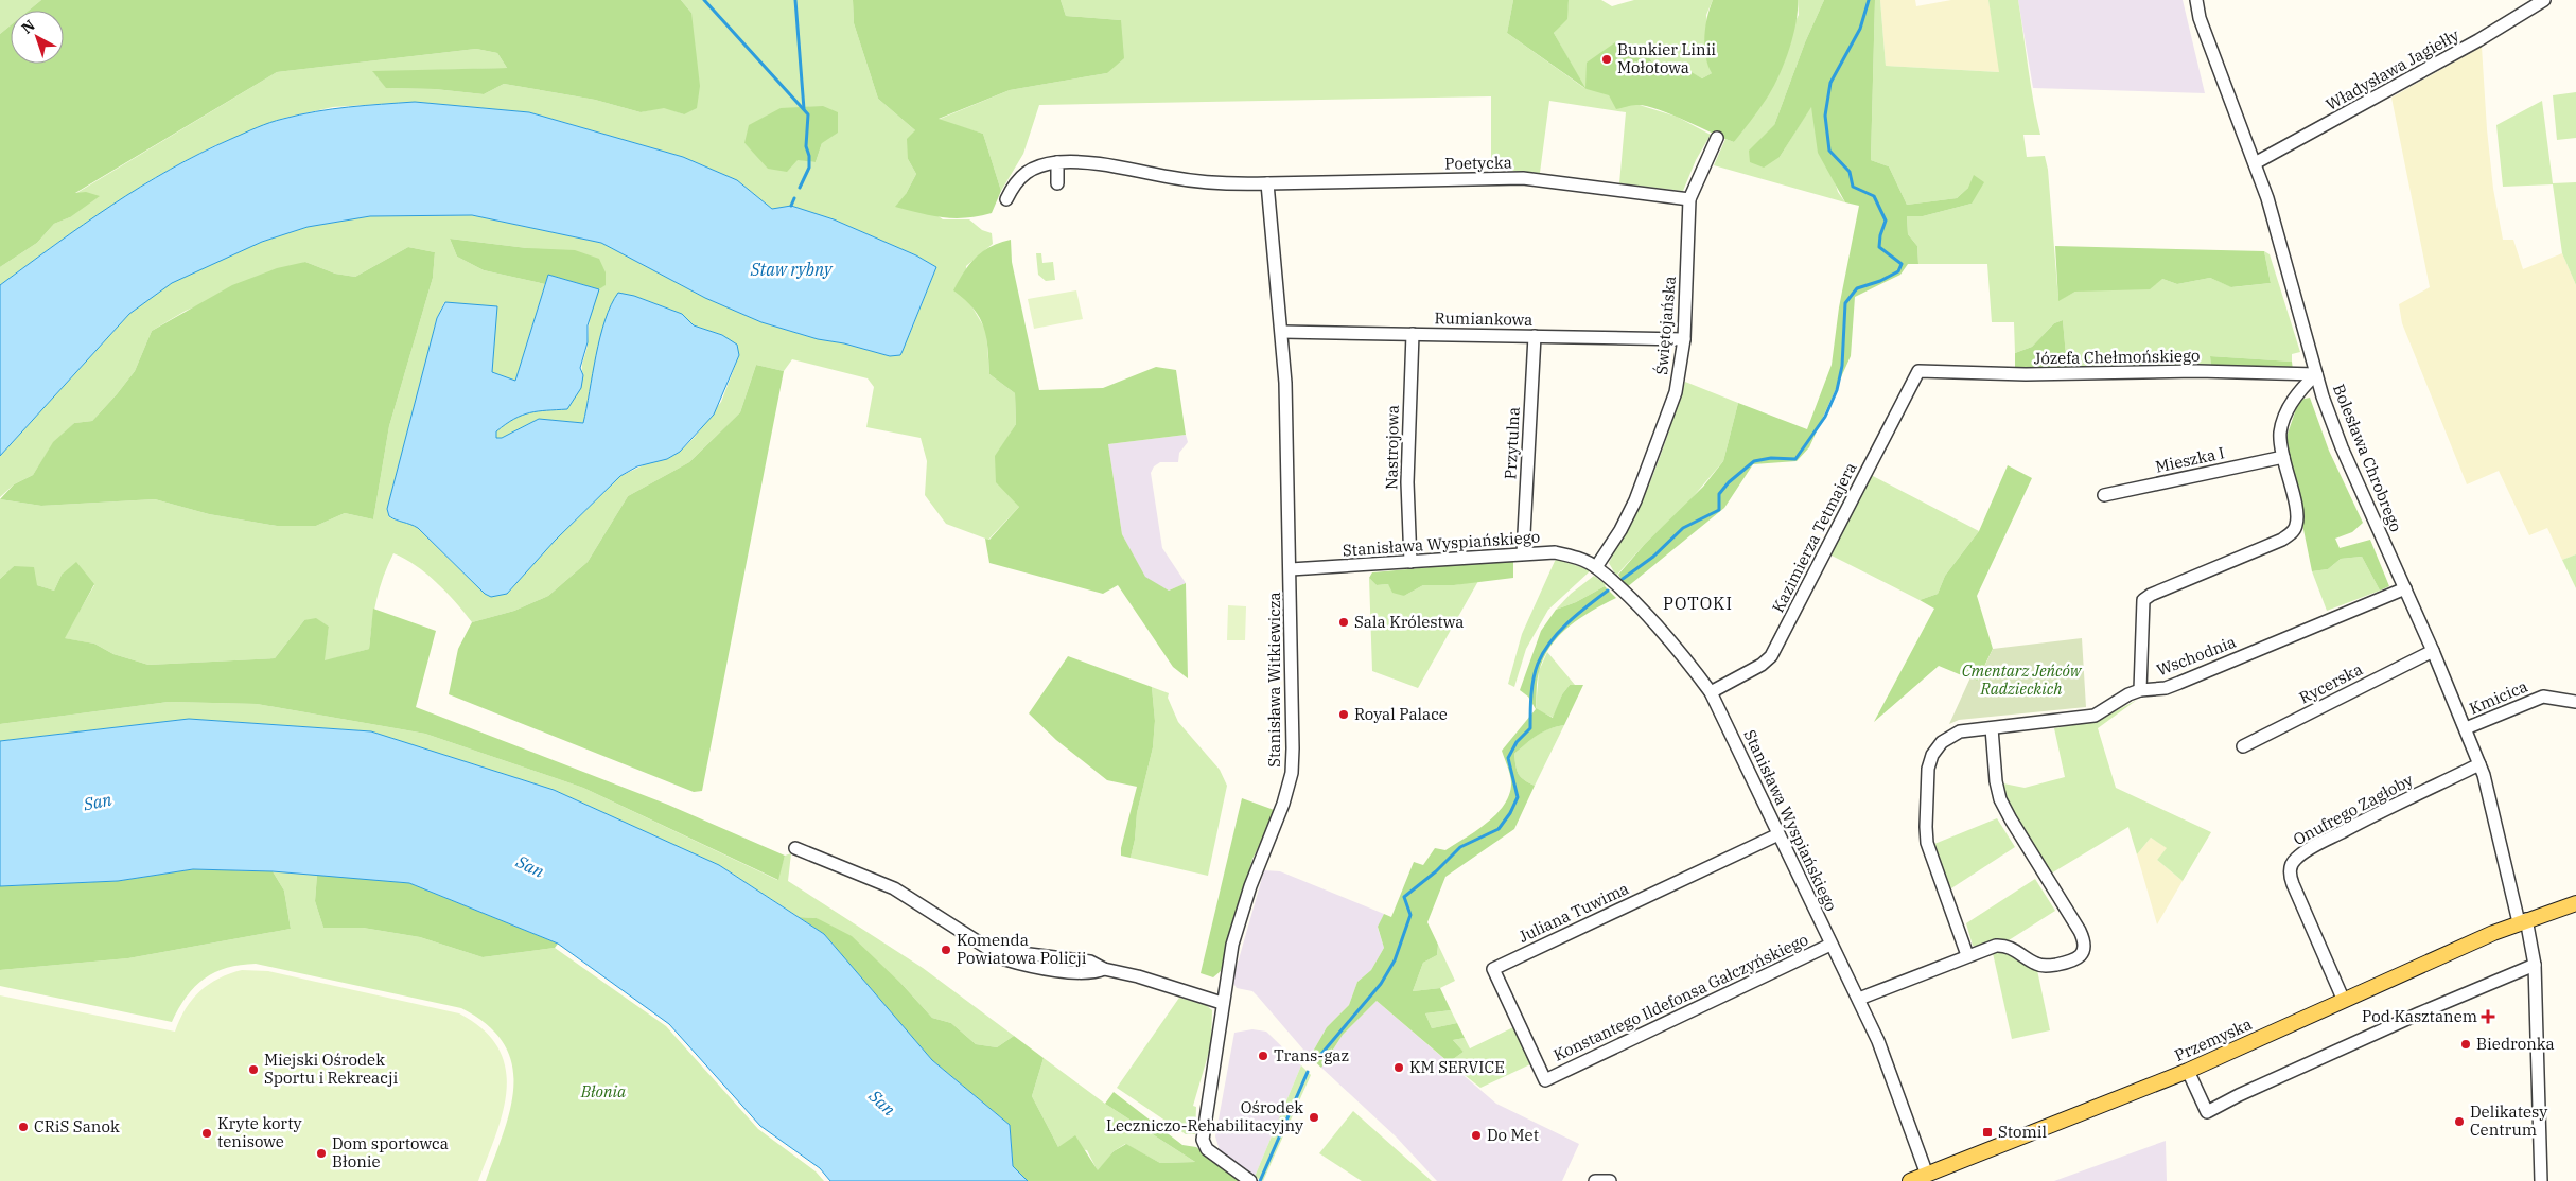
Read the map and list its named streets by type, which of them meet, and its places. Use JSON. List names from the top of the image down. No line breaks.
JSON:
{"streets":{"main road":["Przemyska"],"street":["Władysława Jagiełły","Poetycka","Rumiankowa","Świętojańska","Józefa Chełmońskiego","Przytulna","Nastrojowa","Bolesława Chrobrego","Mieszka I","Kazimierza Tetmajera","Stanisława Wyspiańskiego","Wschodnia","Stanisława Witkiewicza","Rycerska","Kmicica","Onufrego Zagłoby","Juliana Tuwima","Konstantego Ildefonsa Gałczyńskiego"]},"crossings":[["Władysława Jagiełły","Bolesława Chrobrego"],["Poetycka","Świętojańska"],["Rumiankowa","Świętojańska"],["Rumiankowa","Przytulna"],["Rumiankowa","Nastrojowa"],["Świętojańska","Stanisława Wyspiańskiego"],["Józefa Chełmońskiego","Bolesława Chrobrego"],["Józefa Chełmońskiego","Kazimierza Tetmajera"],["Przytulna","Stanisława Wyspiańskiego"],["Nastrojowa","Stanisława Wyspiańskiego"],["Bolesława Chrobrego","Wschodnia"],["Bolesława Chrobrego","Rycerska"],["Bolesława Chrobrego","Kmicica"],["Bolesława Chrobrego","Onufrego Zagłoby"],["Bolesława Chrobrego","Przemyska"],["Kazimierza Tetmajera","Stanisława Wyspiańskiego"],["Stanisława Wyspiańskiego","Stanisława Witkiewicza"],["Stanisława Wyspiańskiego","Juliana Tuwima"],["Stanisława Wyspiańskiego","Konstantego Ildefonsa Gałczyńskiego"],["Stanisława Wyspiańskiego","Przemyska"],["Onufrego Zagłoby","Przemyska"],["Juliana Tuwima","Konstantego Ildefonsa Gałczyńskiego"]],"districts":["POTOKI"],"water":["Staw rybny","San"],"parks":["Cmentarz Jeńców Radzieckich","Błonia"],"places":{"other":["Bunkier Linii Mołotowa","Sala Królestwa","Royal Palace","Komenda Powiatowa Policji","Biedronka","Trans-gaz","KM SERVICE","Miejski Ośrodek Sportu i Rekreacji","Ośrodek Leczniczo-Rehabilitacyjny","Delikatesy Centrum","CRiS Sanok","Kryte korty tenisowe","Do Met","Dom sportowca Błonie"],"health":["Pod Kasztanem"],"transit":["Stomil"]},"north":"top left"}
